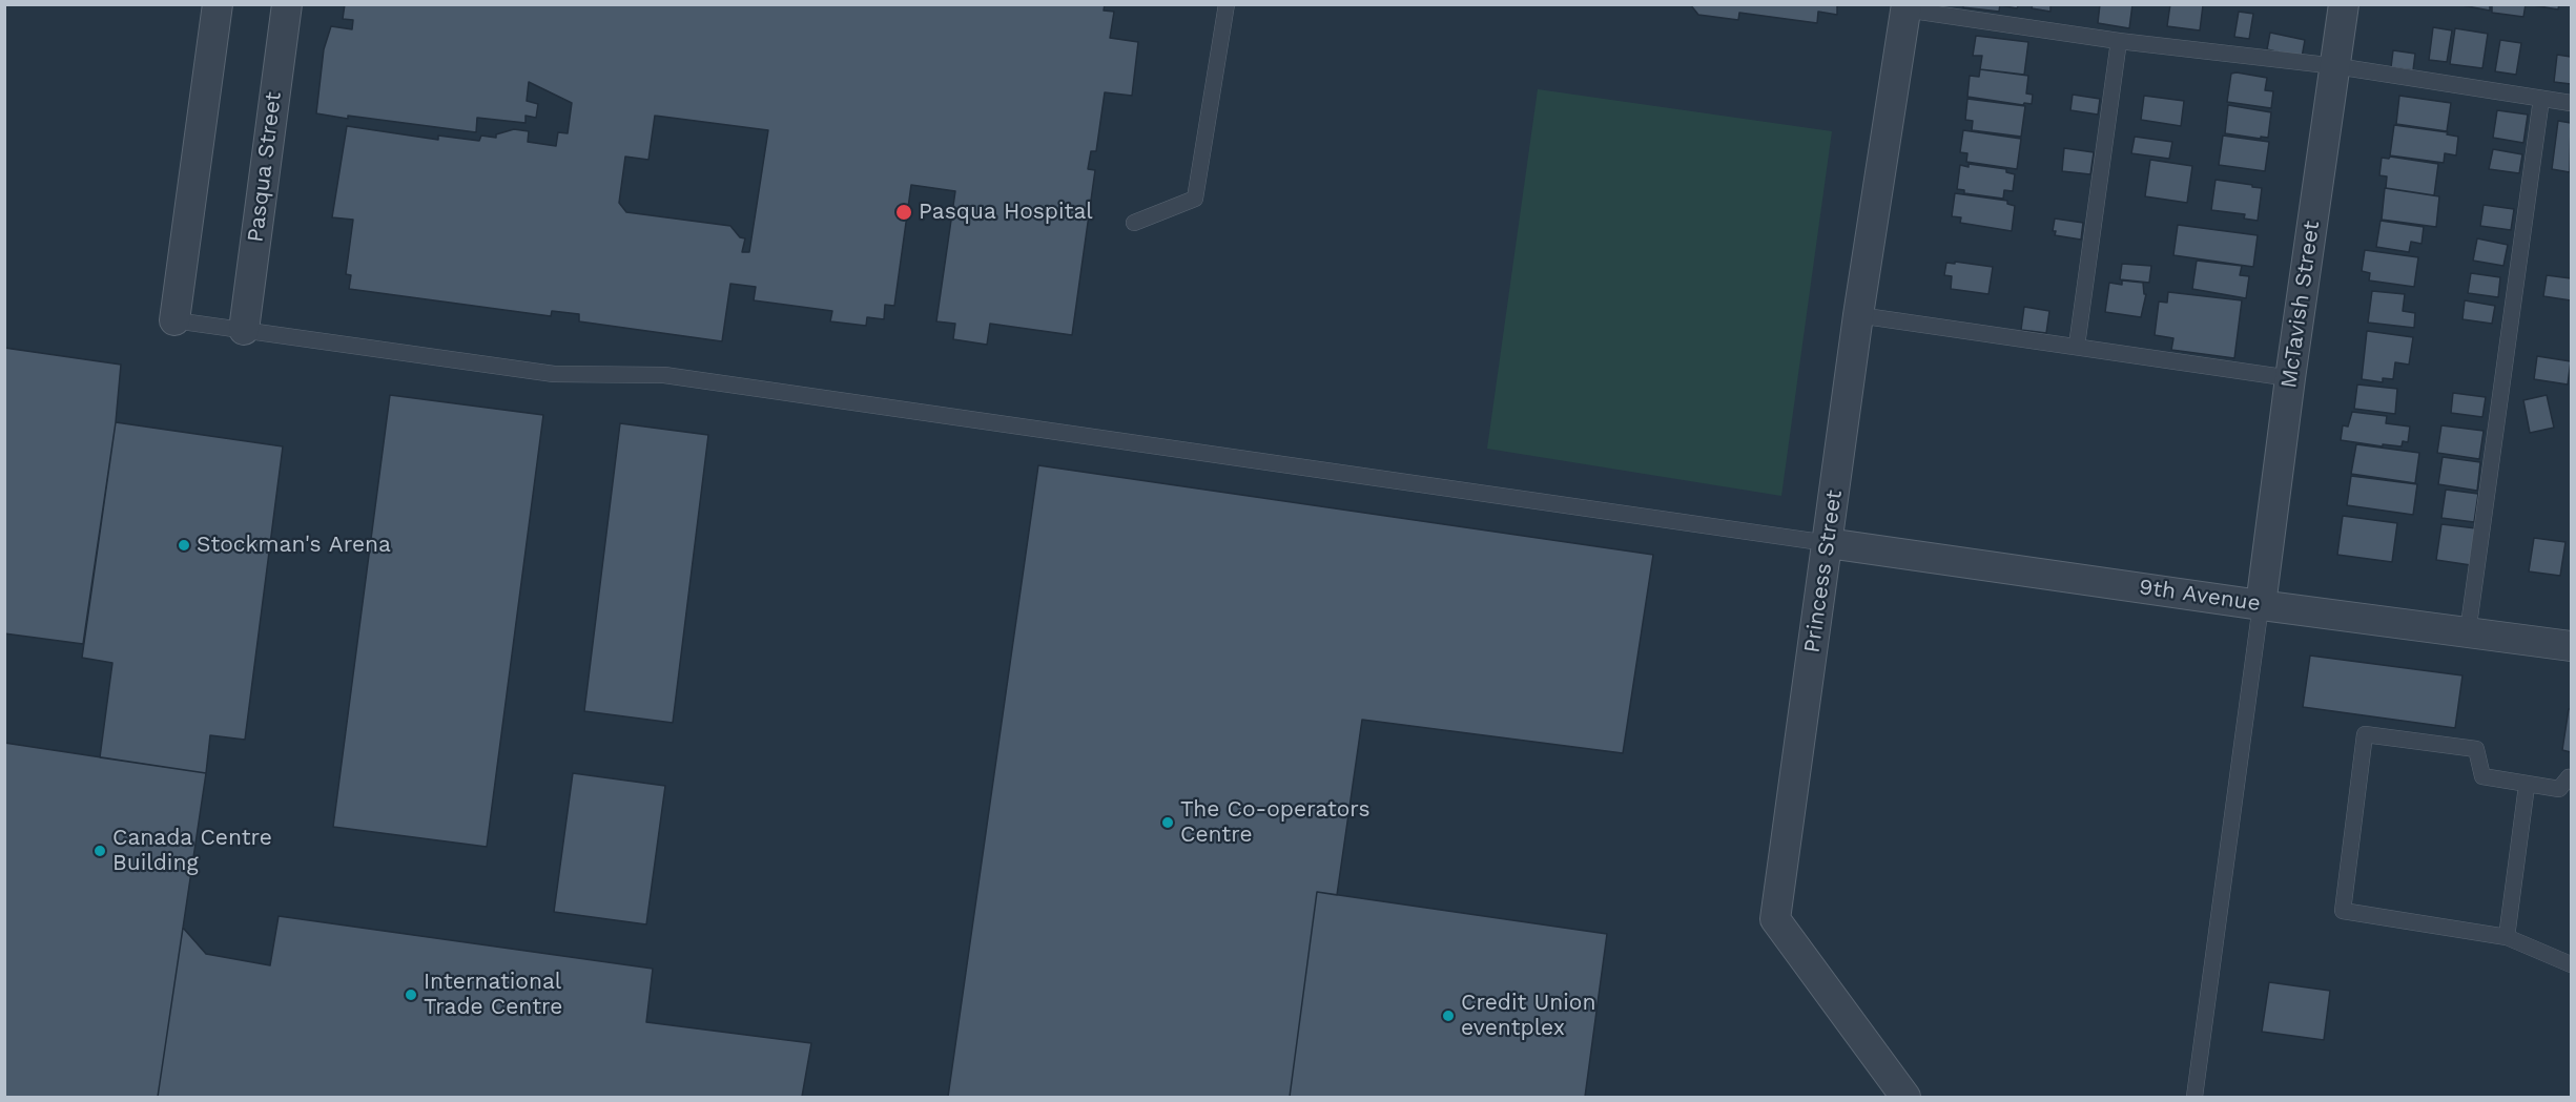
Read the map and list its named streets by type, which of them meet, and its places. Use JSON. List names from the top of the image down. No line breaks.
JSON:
{"streets":{"street":["Pasqua Street","McTavish Street","Princess Street","9th Avenue"]},"crossings":[["McTavish Street","9th Avenue"],["Princess Street","9th Avenue"]],"places":["Pasqua Hospital","Stockman's Arena","The Co-operators Centre","Canada Centre Building","International Trade Centre","Credit Union eventplex"]}
